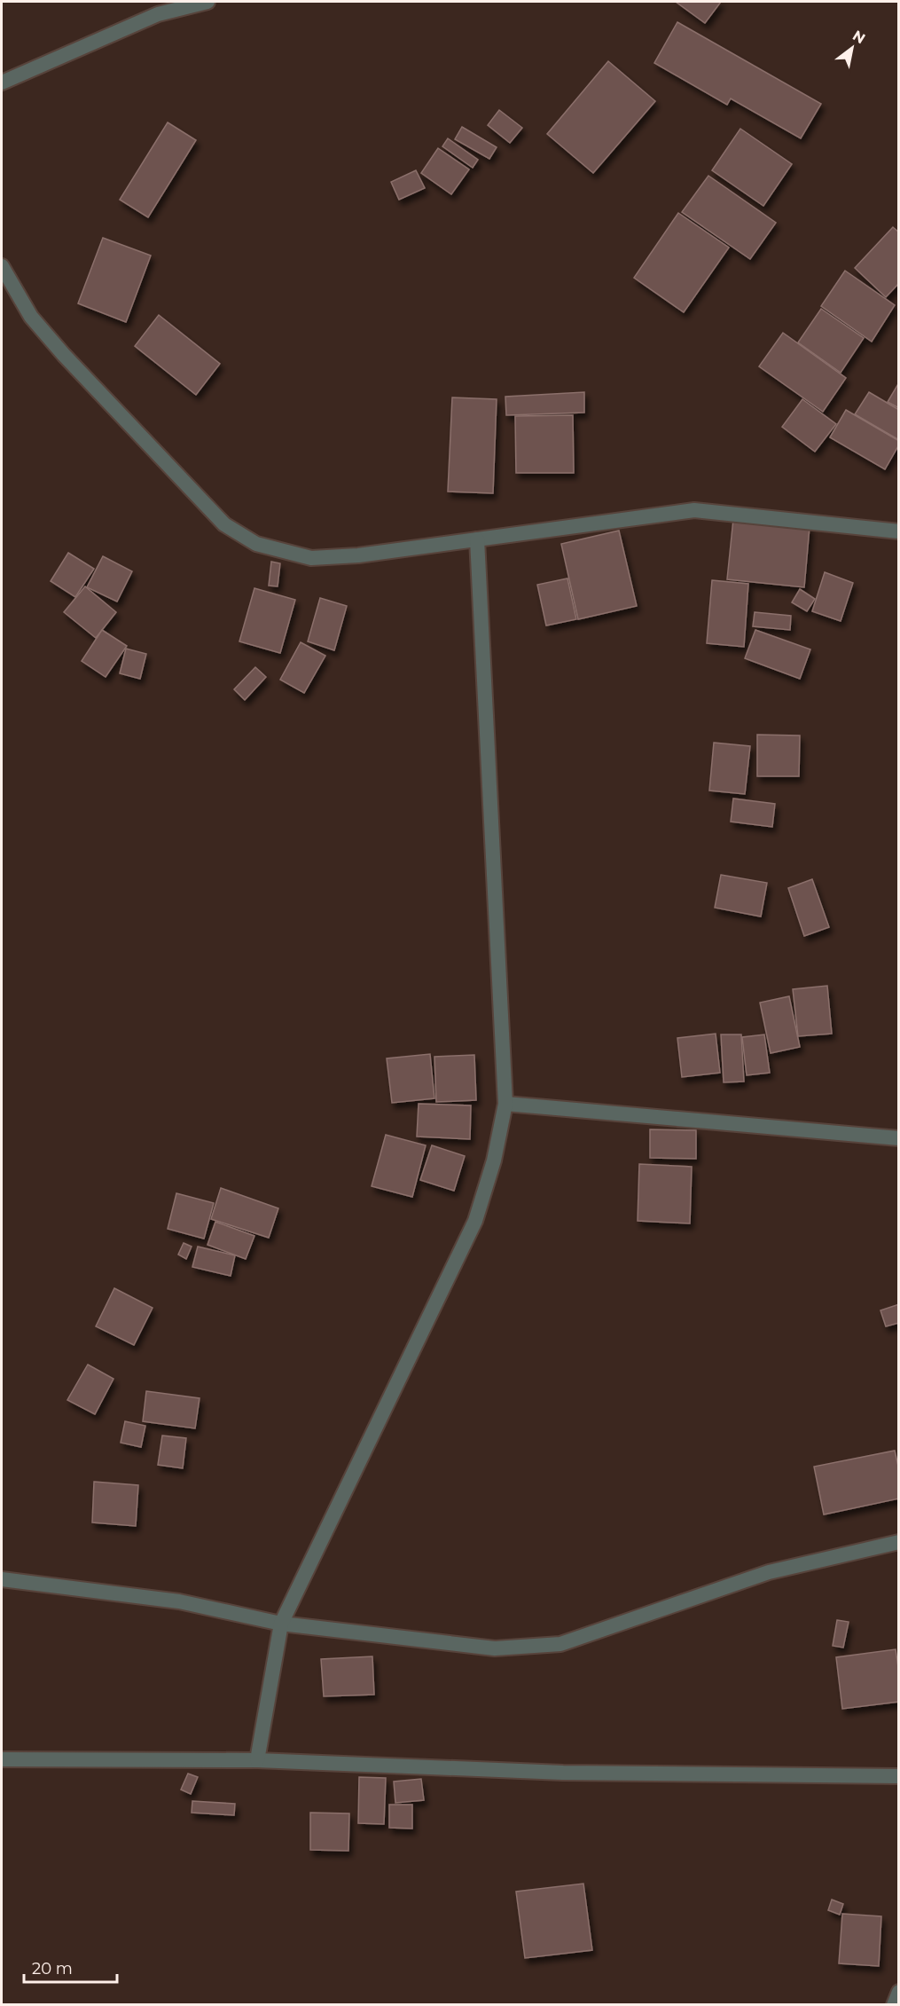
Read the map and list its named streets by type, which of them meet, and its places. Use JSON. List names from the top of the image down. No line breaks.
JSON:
{"scale_bar":"20 m","north":"top right"}
